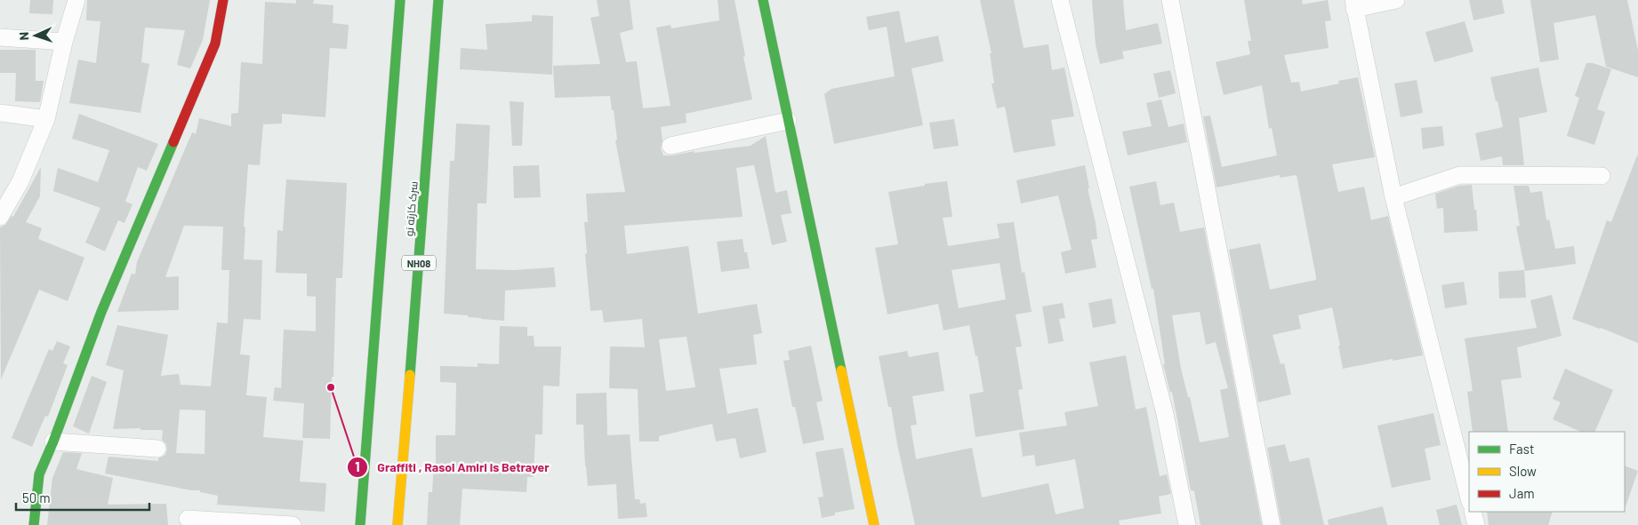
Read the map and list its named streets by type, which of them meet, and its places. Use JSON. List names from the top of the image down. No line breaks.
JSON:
{"streets":{"main road":["سرک کارته نو","NH08"]},"places":["Graffiti , Rasol Amiri is Betrayer"],"legend":["Fast","Slow","Jam"],"scale_bar":"50 m","north":"left"}
